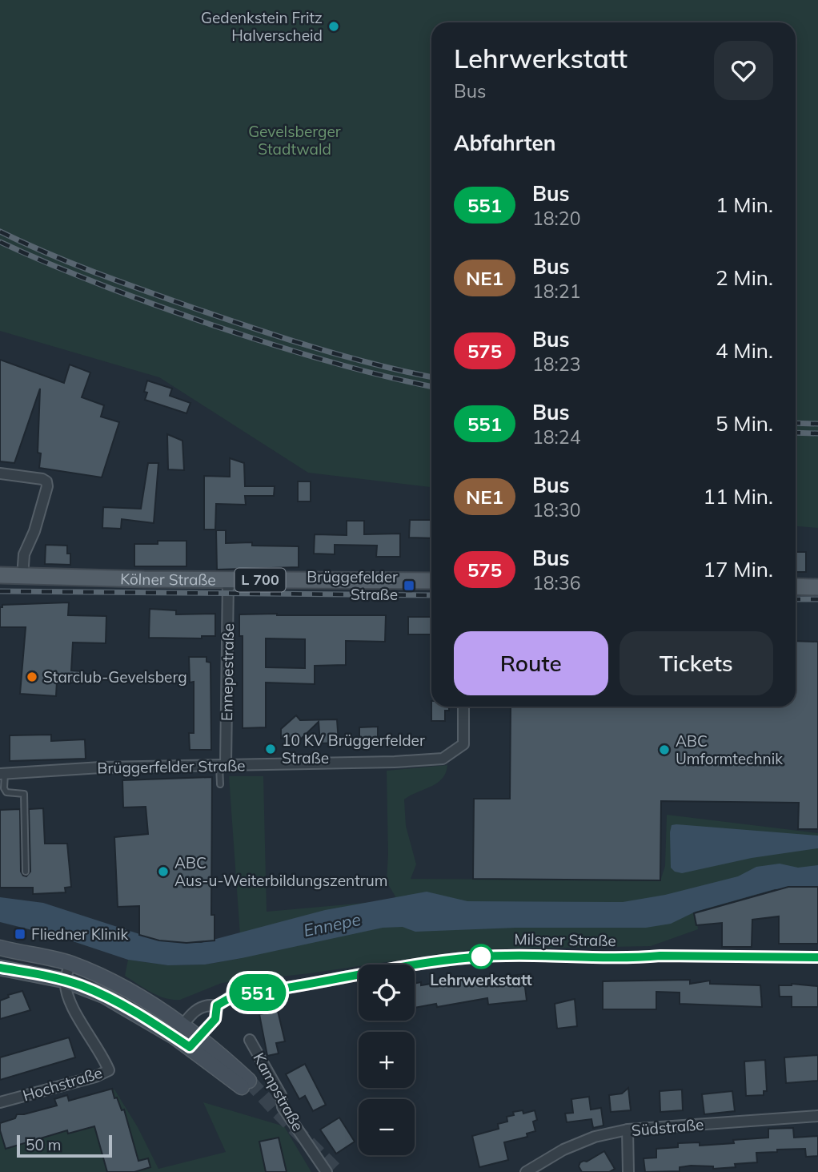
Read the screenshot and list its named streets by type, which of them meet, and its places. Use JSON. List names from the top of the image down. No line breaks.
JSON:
{"streets":{"main road":["Kölner Straße","L 700"],"street":["Ennepestraße","Brüggerfelder Straße","Milsper Straße","Hochstraße","Kampstraße","Südstraße"]},"crossings":[["Kölner Straße","Ennepestraße"],["Ennepestraße","Brüggerfelder Straße"]],"water":["Ennepe"],"parks":["Gevelsberger Stadtwald"],"places":{"other":["Gedenkstein Fritz Halverscheid","Starclub-Gevelsberg","10 KV Brüggerfelder Straße","ABC Umformtechnik","ABC Aus-u-Weiterbildungszentrum","Lehrwerkstatt"],"transit":["Brüggefelder Straße","Fliedner Klinik"]},"lines":["bus line 551"],"scale_bar":"50 m","page":{"on_map":"551","heading":[["Lehrwerkstatt","Bus"],"Abfahrten"],"list":[{"mark":"551","name":"Bus","note":"18:20","value":"1 Min."},{"mark":"NE1","name":"Bus","note":"18:21","value":"2 Min."},{"mark":"575","name":"Bus","note":"18:23","value":"4 Min."},{"mark":"551","name":"Bus","note":"18:24","value":"5 Min."},{"mark":"NE1","name":"Bus","note":"18:30","value":"11 Min."},{"mark":"575","name":"Bus","note":"18:36","value":"17 Min."}],"buttons":["Route","Tickets"],"map_buttons":["+","−"],"scale":"50 m"}}
